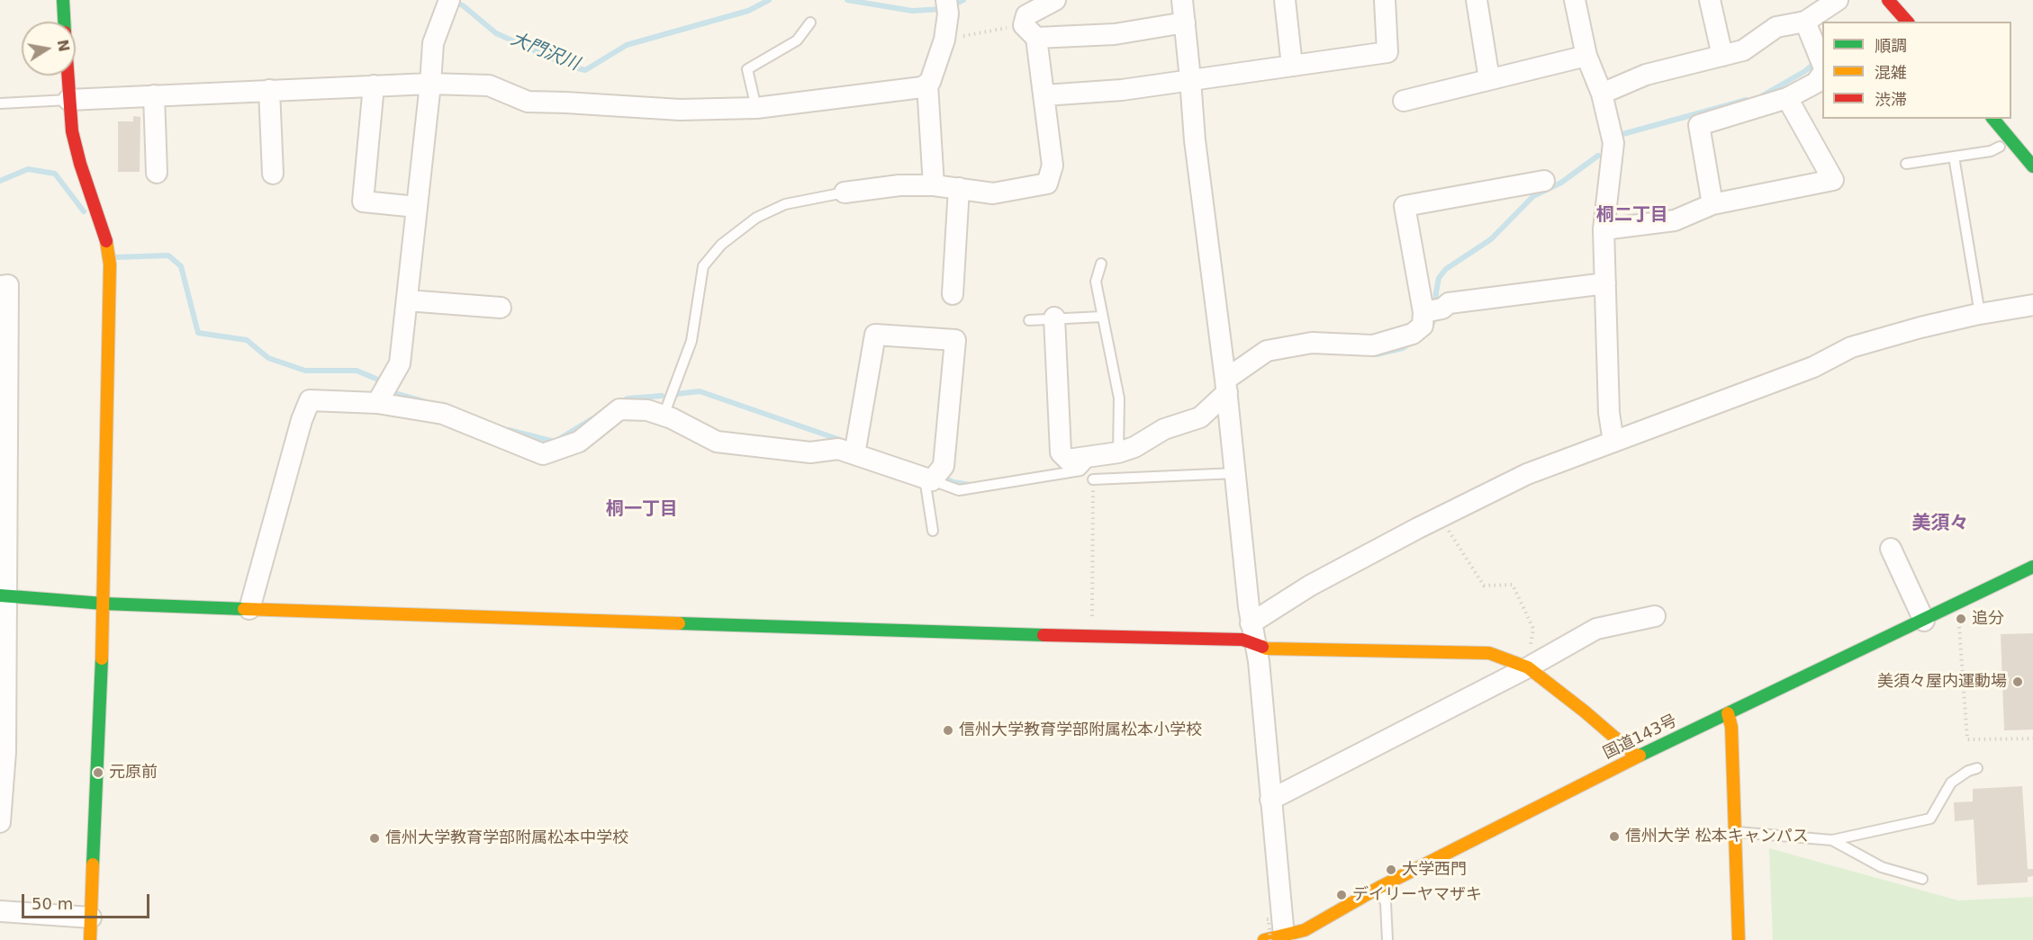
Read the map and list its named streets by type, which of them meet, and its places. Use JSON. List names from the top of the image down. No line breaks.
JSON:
{"streets":{"main road":["国道143号"]},"districts":["桐二丁目","桐一丁目","美須々"],"water":["大門沢川"],"places":["追分","美須々屋内運動場","信州大学教育学部附属松本小学校","元原前","信州大学 松本キャンパス","信州大学教育学部附属松本中学校","大学西門","デイリーヤマザキ"],"legend":["順調","混雑","渋滞"],"scale_bar":"50 m","north":"right"}
